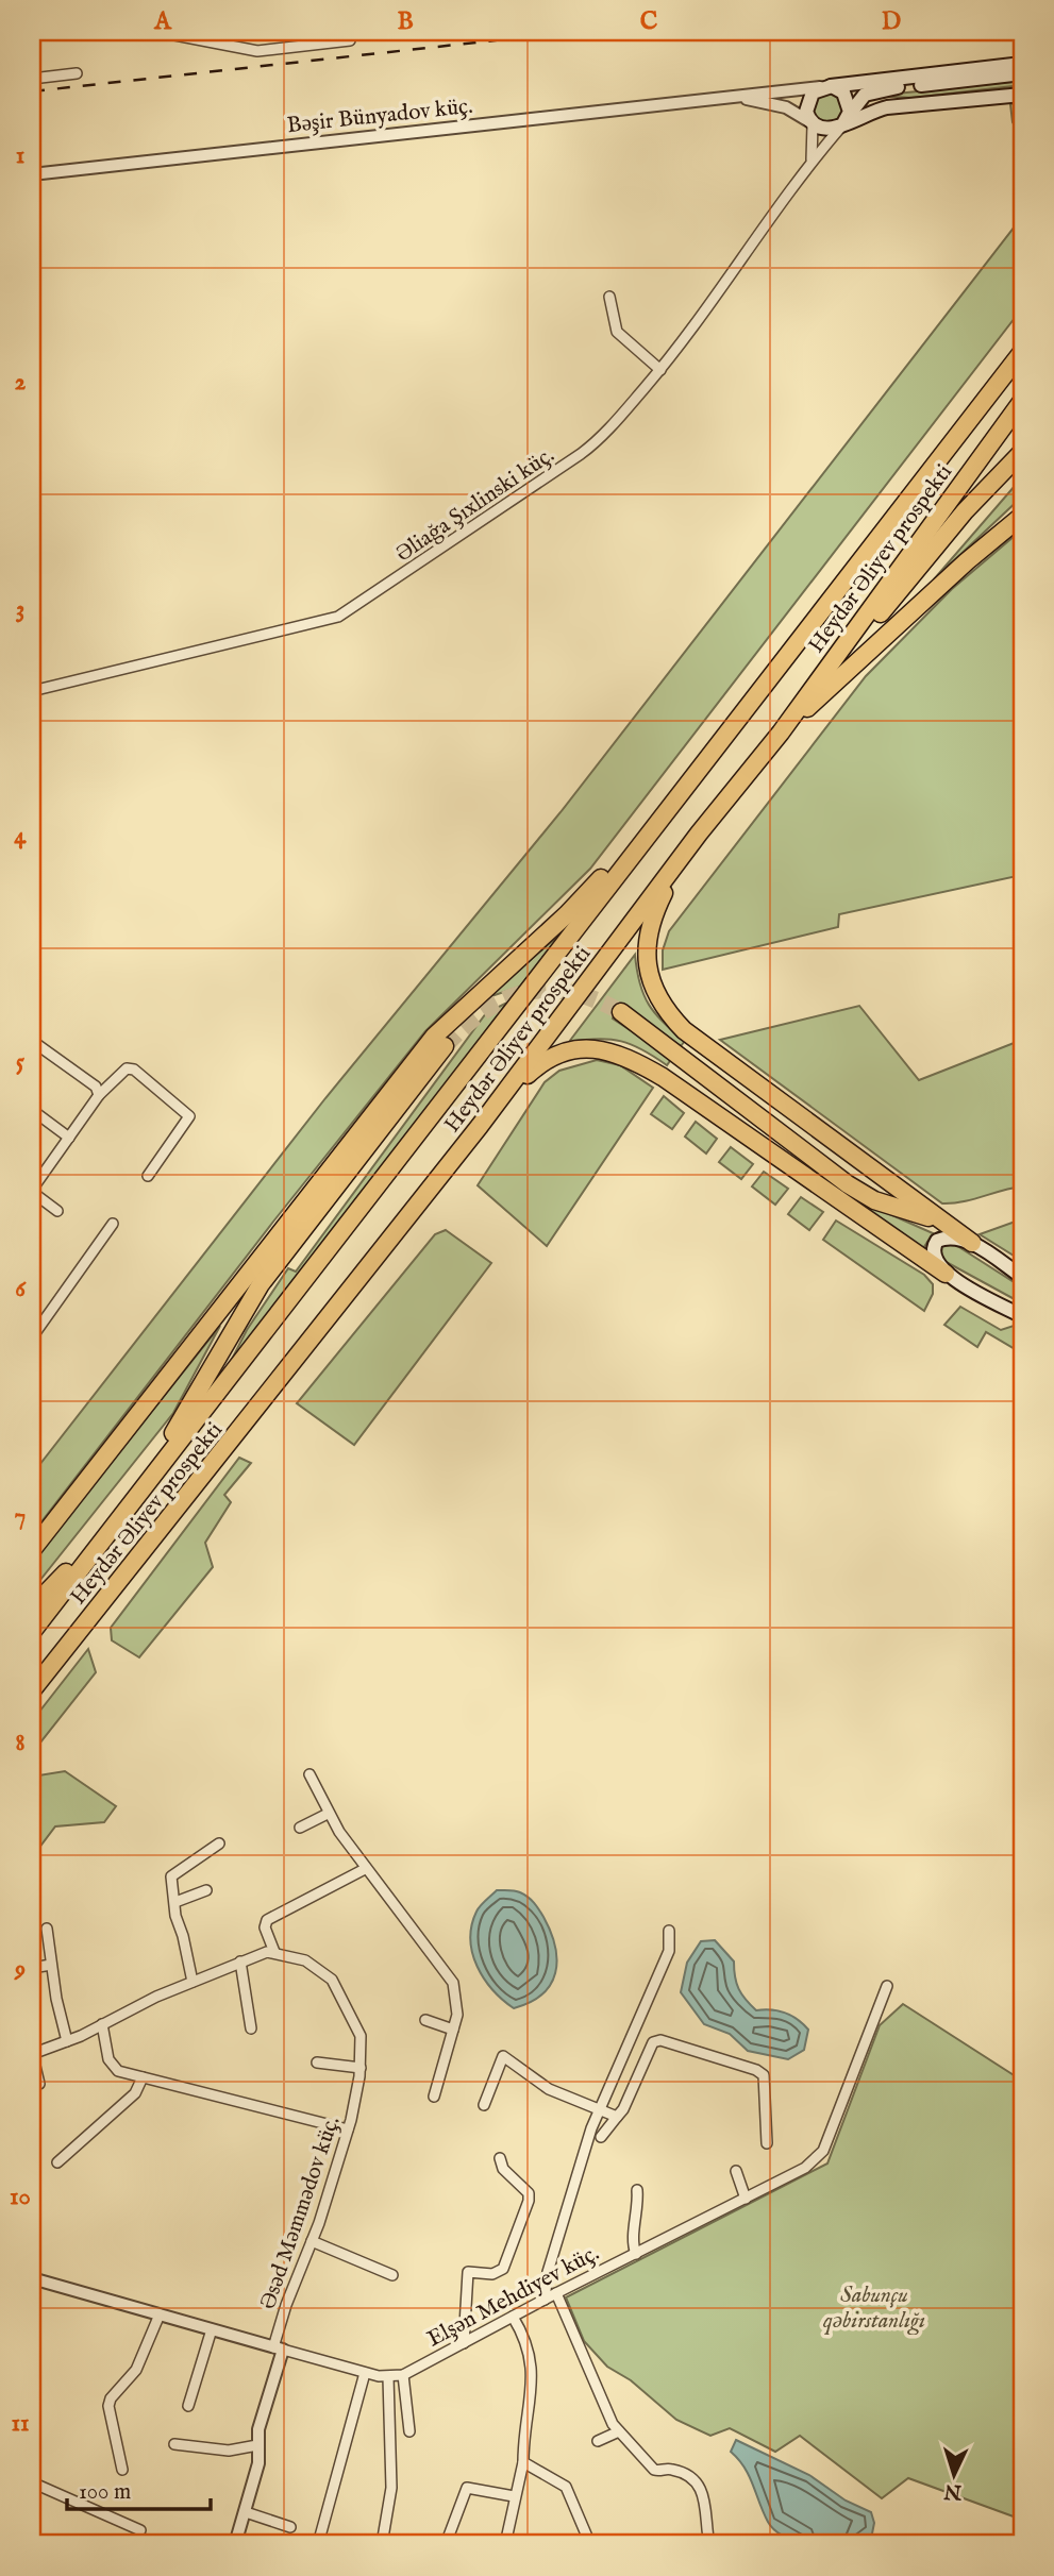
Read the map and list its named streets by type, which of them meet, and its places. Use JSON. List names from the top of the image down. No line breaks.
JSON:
{"streets":{"highway":["Heydər Əliyev prospekti"],"street":["Bəşir Bünyadov küç.","Əliağa Şıxlinski küç.","Əsəd Məmmədov küç.","Elşən Mehdiyev küç."]},"crossings":[["Bəşir Bünyadov küç.","Əliağa Şıxlinski küç."],["Əsəd Məmmədov küç.","Elşən Mehdiyev küç."]],"parks":["Sabunçu qəbirstanlığı"],"scale_bar":"100 m","north":"bottom","grid":{"columns":["A","B","C","D"],"rows":["1","2","3","4","5","6","7","8","9","10","11"]}}
